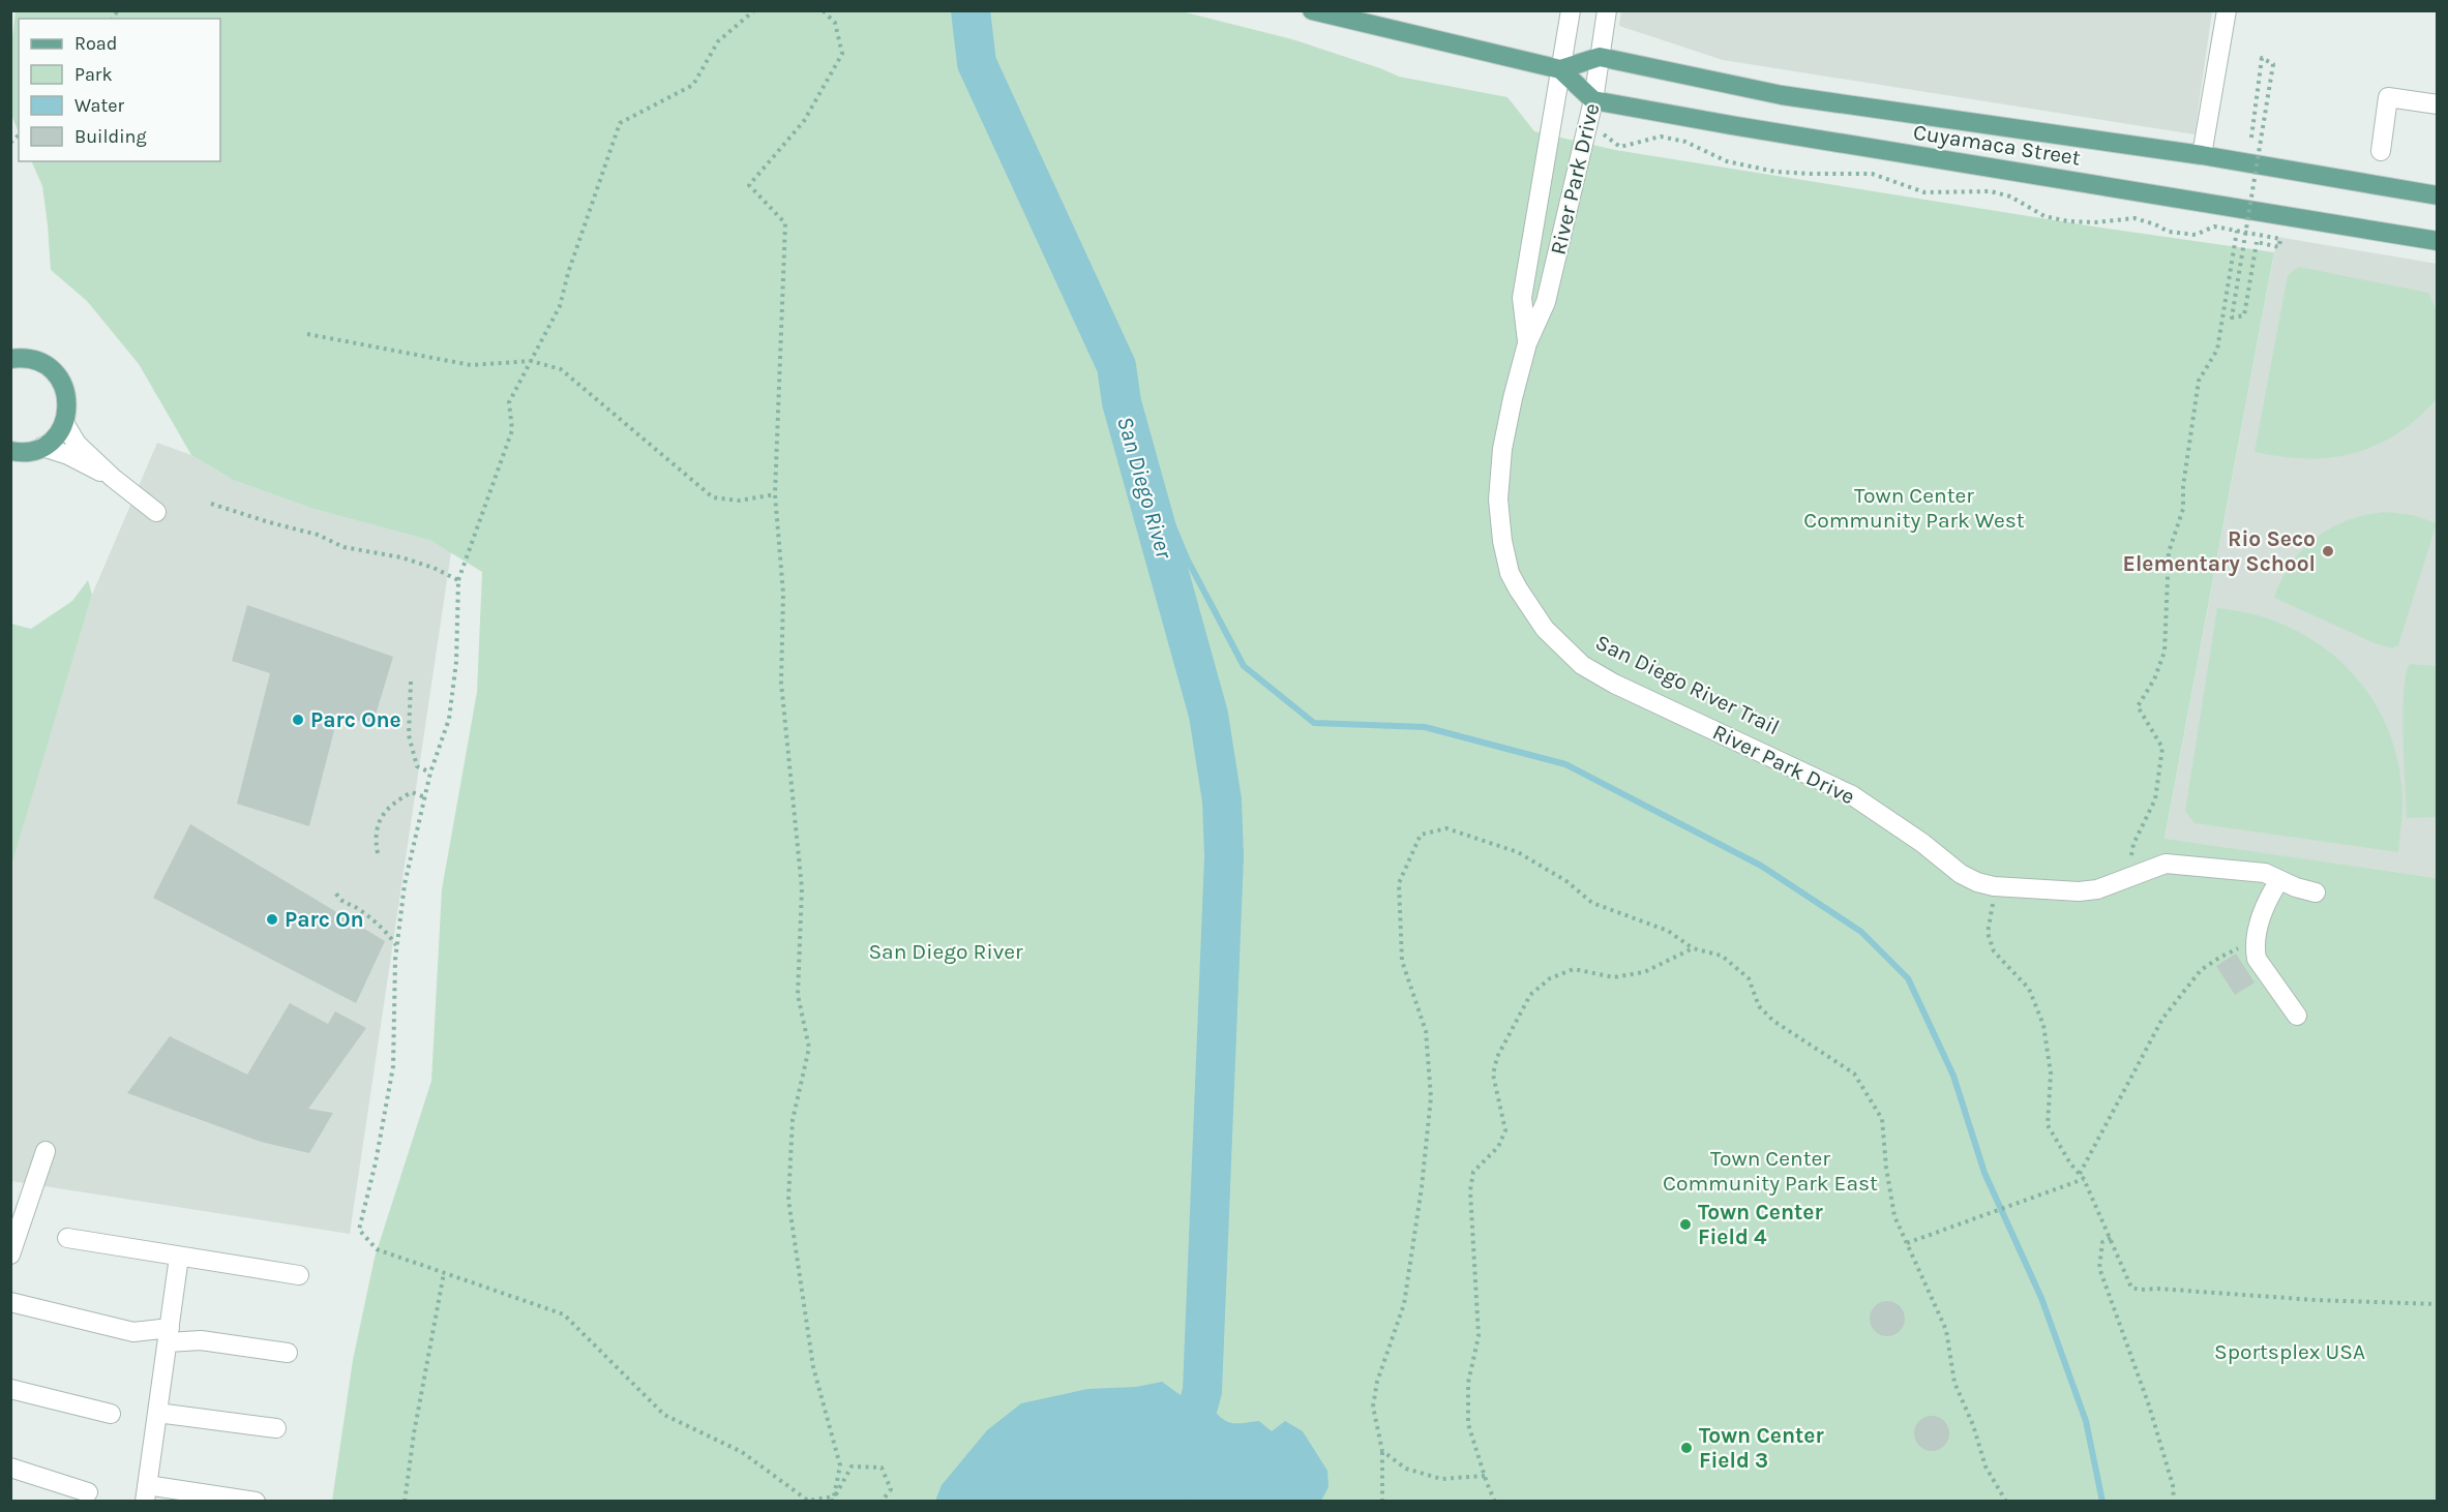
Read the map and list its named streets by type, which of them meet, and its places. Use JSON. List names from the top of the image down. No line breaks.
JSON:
{"streets":{"main road":["Cuyamaca Street"],"street":["River Park Drive"]},"crossings":[["Cuyamaca Street","River Park Drive"]],"water":["San Diego River"],"parks":["Town Center Community Park West","San Diego River","Town Center Community Park East","Sportsplex USA"],"places":["Rio Seco Elementary School","Parc One","Parc On","Town Center Field 4","Town Center Field 3"],"legend":["Road","Park","Water","Building"]}
